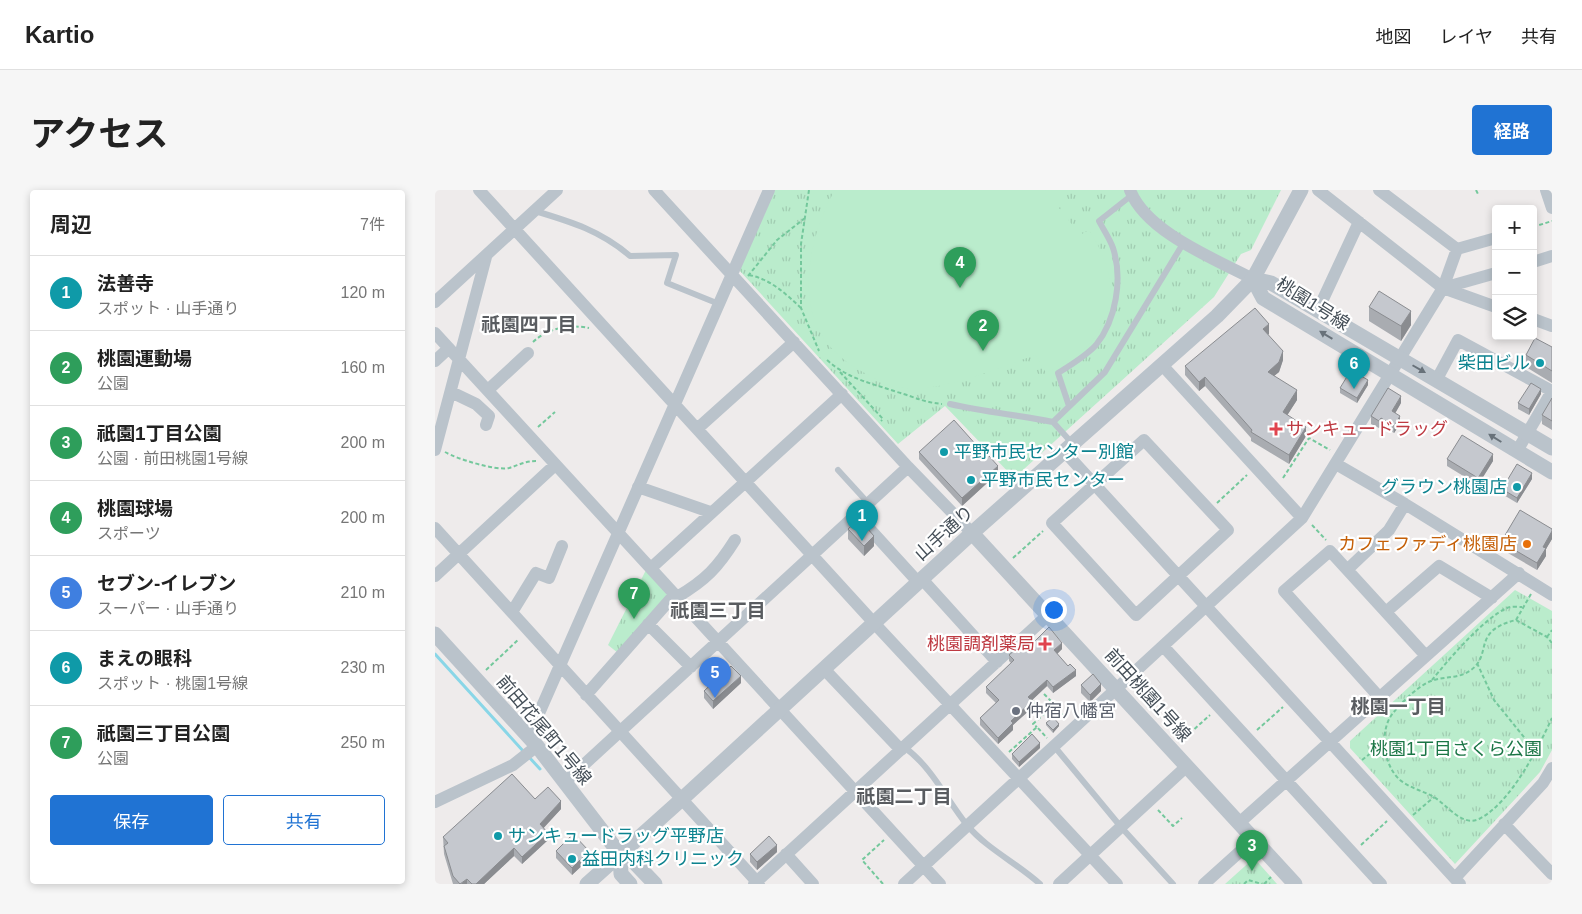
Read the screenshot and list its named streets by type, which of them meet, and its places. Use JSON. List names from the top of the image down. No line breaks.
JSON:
{"streets":{"street":["桃園1号線","山手通り","前田桃園1号線","前田花尾町1号線"]},"crossings":[["桃園1号線","山手通り"],["山手通り","前田桃園1号線"],["山手通り","前田花尾町1号線"]],"districts":["祇園四丁目","祇園三丁目","桃園一丁目","祇園二丁目"],"parks":["桃園1丁目さくら公園"],"places":{"other":["柴田ビル","平野市民センター別館","平野市民センター","グラウン桃園店","カフェファディ桃園店","仲宿八幡宮","サンキュードラッグ平野店","益田内科クリニック"],"health":["サンキュードラッグ","桃園調剤薬局"]},"page":{"header":"Kartio","nav":["地図","レイヤ","共有"],"title":"アクセス","buttons":["経路",["保存","共有"]],"heading":["周辺","7件"],"map_buttons":["+","−"],"pins":["4","2","6","1","7","5","3"],"list":[{"mark":"1","name":"法善寺","note":"スポット · 山手通り","value":"120 m"},{"mark":"2","name":"桃園運動場","note":"公園","value":"160 m"},{"mark":"3","name":"祇園1丁目公園","note":"公園 · 前田桃園1号線","value":"200 m"},{"mark":"4","name":"桃園球場","note":"スポーツ","value":"200 m"},{"mark":"5","name":"セブン-イレブン","note":"スーパー · 山手通り","value":"210 m"},{"mark":"6","name":"まえの眼科","note":"スポット · 桃園1号線","value":"230 m"},{"mark":"7","name":"祇園三丁目公園","note":"公園","value":"250 m"}]}}
